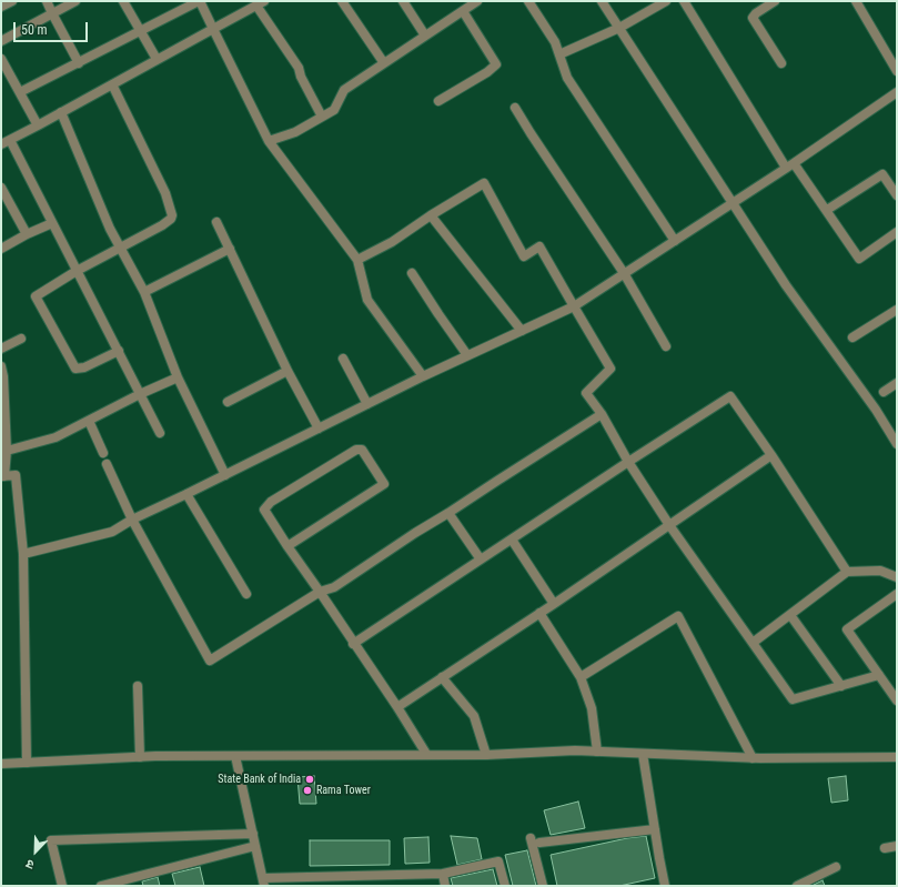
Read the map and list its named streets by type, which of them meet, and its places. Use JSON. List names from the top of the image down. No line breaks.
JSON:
{"places":["State Bank of India","Rama Tower"],"scale_bar":"50 m","north":"bottom left"}
